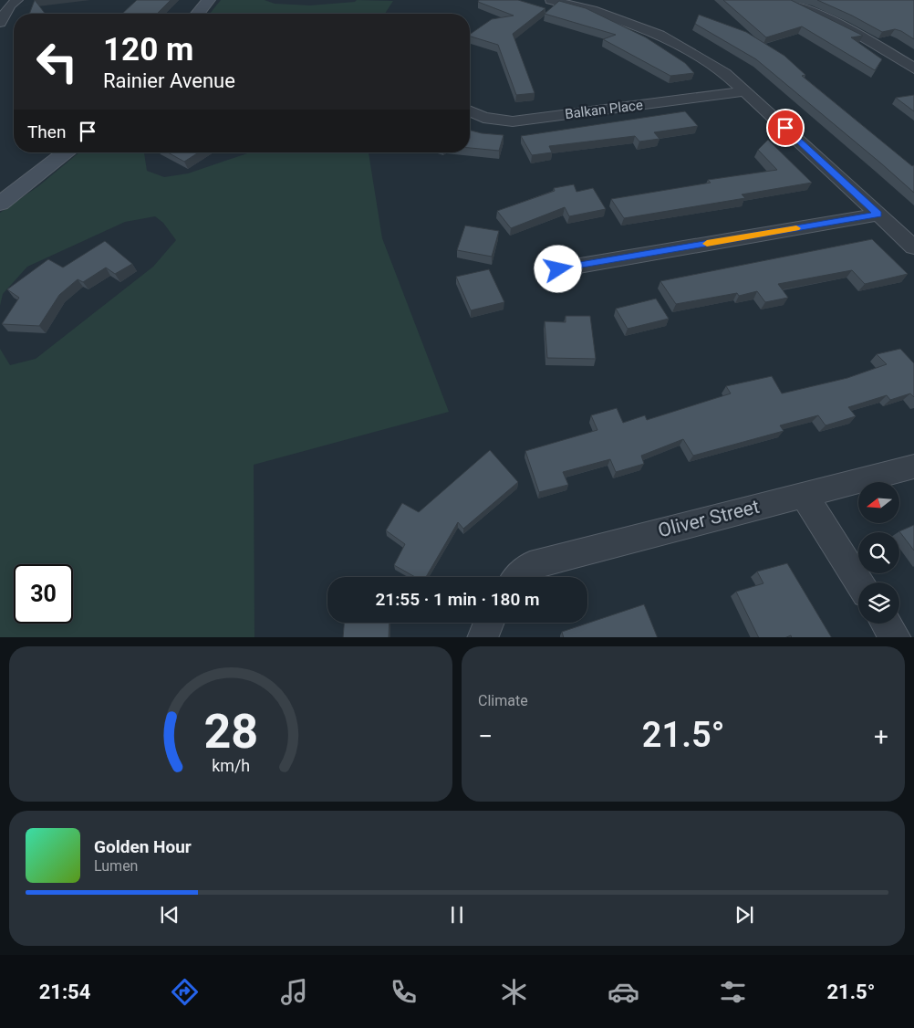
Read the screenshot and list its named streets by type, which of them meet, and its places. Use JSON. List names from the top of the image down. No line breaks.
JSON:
{"streets":{"street":["Balkan Place","Oliver Street"]},"north":"left","page":{"turn":["120 m","Rainier Avenue"],"then":"Then","limit":"30","trip":"21:55 · 1 min · 180 m","tile":"Climate","heat":["−","21.5°","+"],"song":["Golden Hour","Lumen"],"tabs":["21:54","21.5°"],"gauge":["28","km/h"]}}
